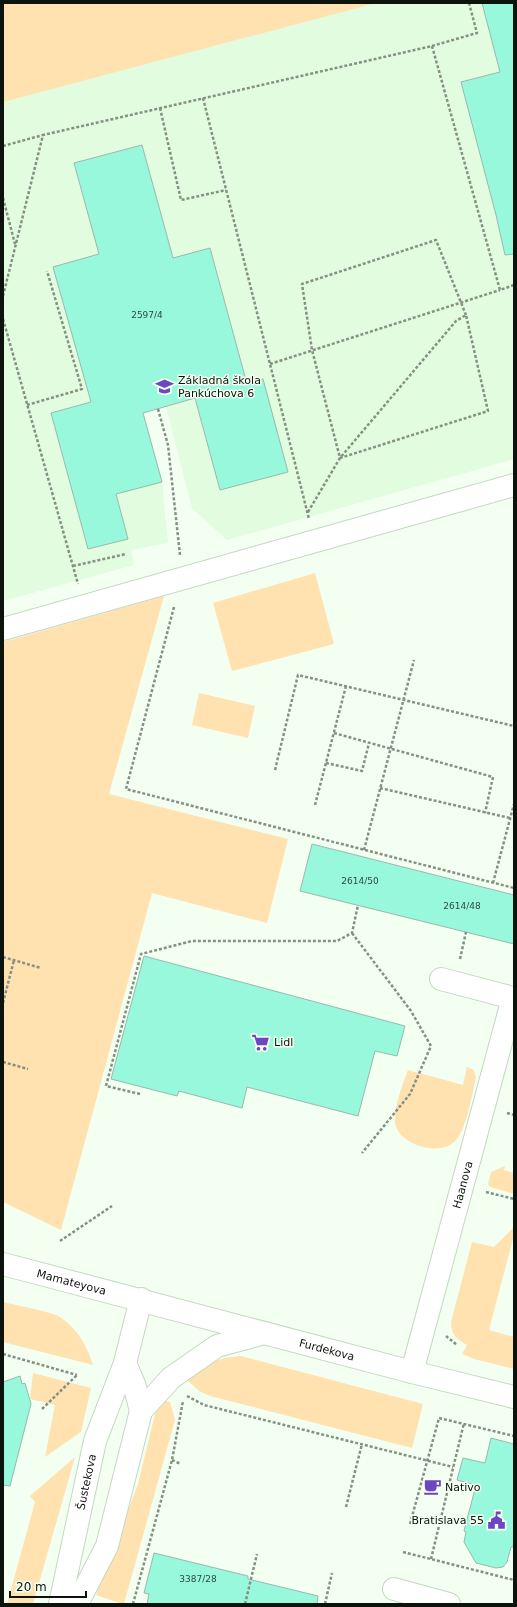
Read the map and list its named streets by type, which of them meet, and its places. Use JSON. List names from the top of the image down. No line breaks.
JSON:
{"streets":{"street":["Haanova","Mamateyova","Furdekova","Šustekova"]},"crossings":[["Haanova","Furdekova"],["Mamateyova","Furdekova"],["Mamateyova","Šustekova"],["Furdekova","Šustekova"]],"places":{"school or university":["Základná škola Pankúchova 6"],"supermarket":["Lidl"],"cafe":["Nativo"],"public building":["Bratislava 55"]},"house_numbers":["2597/4","2614/50","2614/48","3387/28"],"scale_bar":"20 m"}
